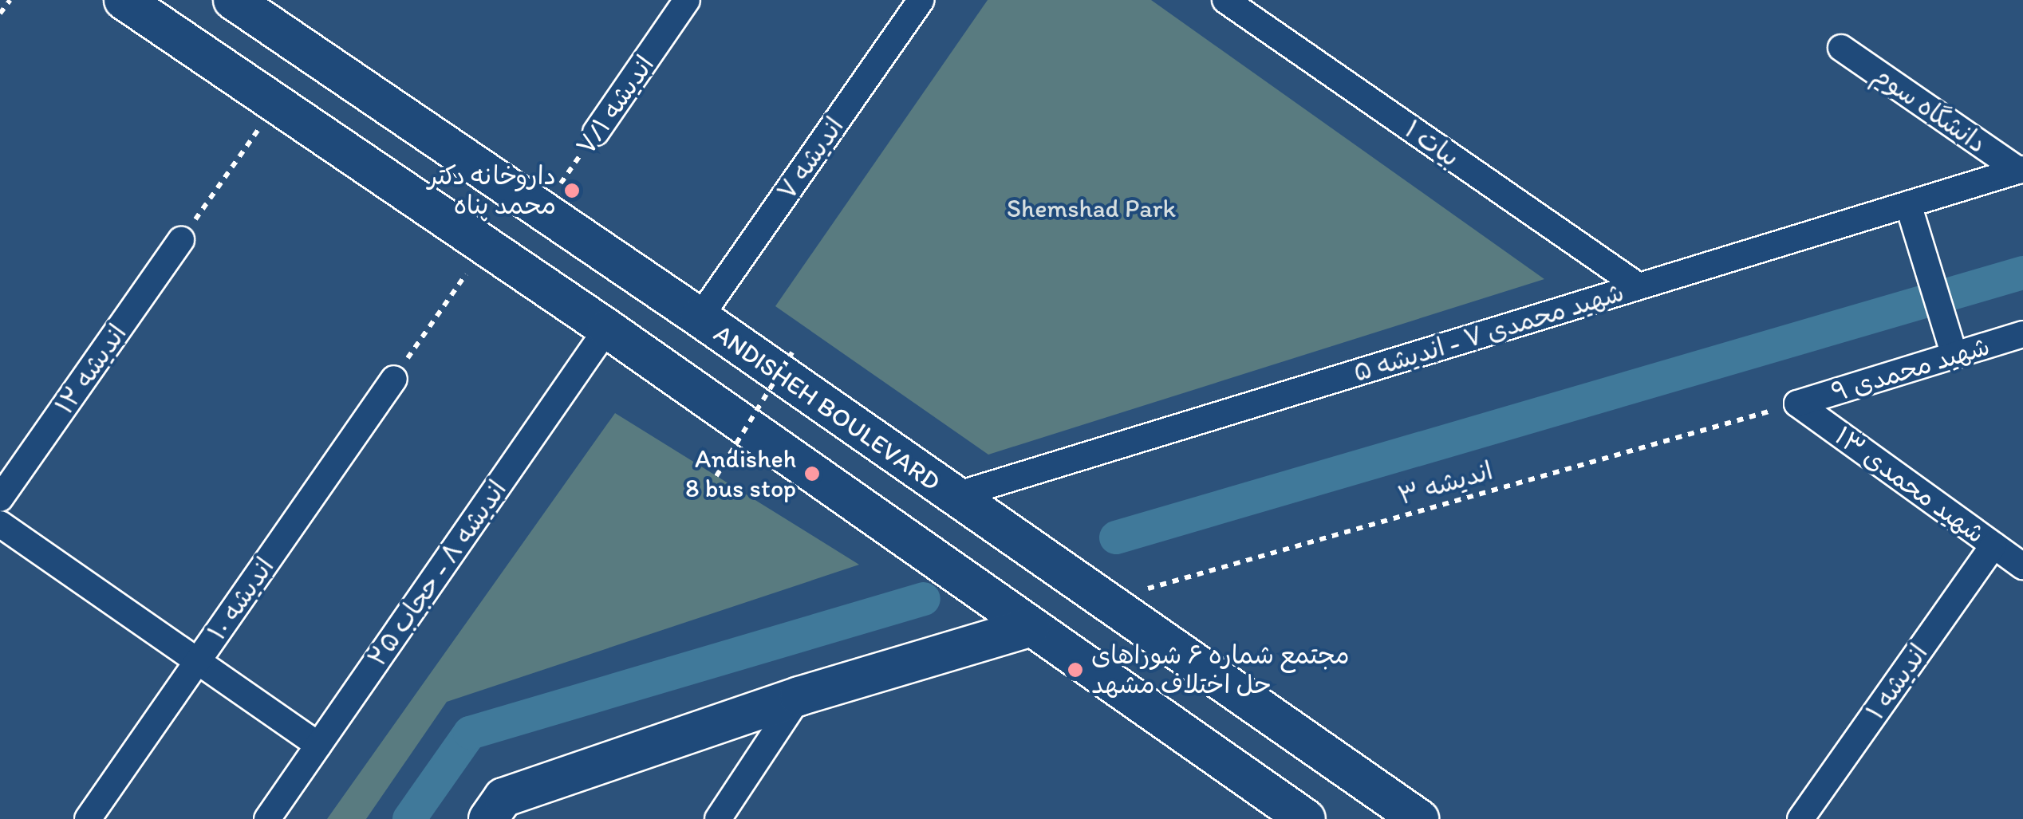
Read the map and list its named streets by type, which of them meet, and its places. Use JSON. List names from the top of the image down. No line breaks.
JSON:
{"streets":{"main road":["ANDISHEH BOULEVARD"],"street":["اندیشه ۷/۱","دانشگاه سوم","بیات ۱","اندیشه ۷","شهید محمدی ۷ - اندیشه ۵","اندیشه ۱۲","شهید محمدی ۹","شهید محمدی ۱۳","اندیشه ۸ - حجاب ۲۵","اندیشه ۱۰","اندیشه ۱"],"path":["اندیشه ۳"]},"crossings":[["اندیشه ۷/۱","ANDISHEH BOULEVARD"],["دانشگاه سوم","شهید محمدی ۷ - اندیشه ۵"],["بیات ۱","شهید محمدی ۷ - اندیشه ۵"],["اندیشه ۷","ANDISHEH BOULEVARD"],["شهید محمدی ۷ - اندیشه ۵","ANDISHEH BOULEVARD"],["شهید محمدی ۹","اندیشه ۳"],["شهید محمدی ۹","شهید محمدی ۱۳"],["ANDISHEH BOULEVARD","اندیشه ۳"],["اندیشه ۳","شهید محمدی ۱۳"],["شهید محمدی ۱۳","اندیشه ۱"]],"parks":["Shemshad Park"],"places":["داروخانه دکتر محمد پناه","Andisheh 8 bus stop","مجتمع شماره ۶ شوراهای حل اختلاف مشهد"]}
